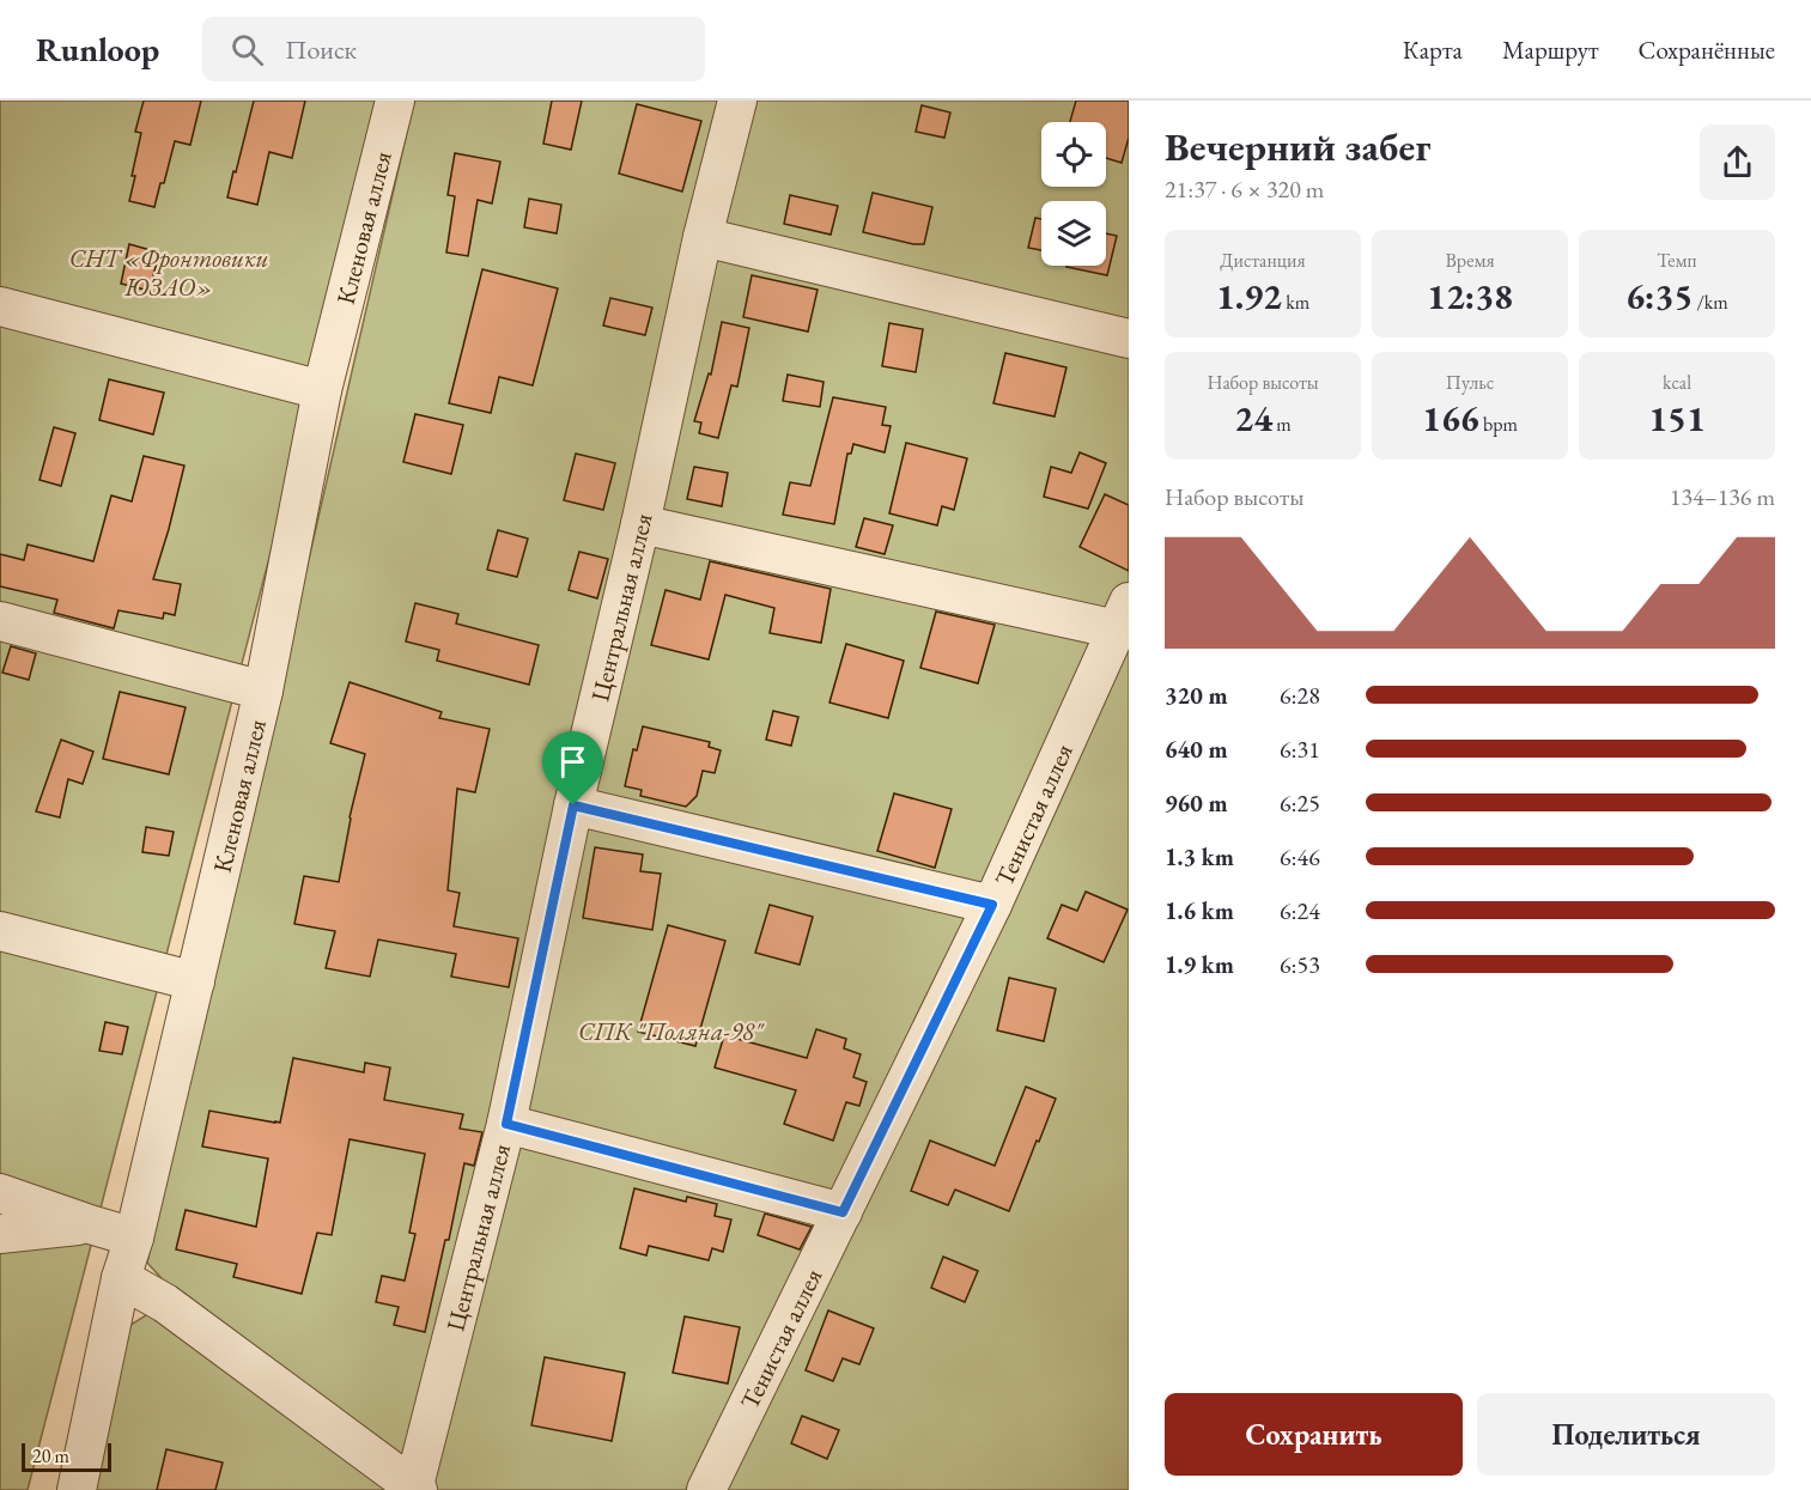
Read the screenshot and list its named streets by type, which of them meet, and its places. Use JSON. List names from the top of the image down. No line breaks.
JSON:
{"streets":{"street":["Кленовая аллея","Центральная аллея","Тенистая аллея"]},"parks":["СНТ «Фронтовики ЮЗАО»","СПК \"Поляна-98\""],"scale_bar":"20 m","page":{"header":"Runloop","search":"Поиск","nav":["Карта","Маршрут","Сохранённые"],"heading":["Вечерний забег","21:37 · 6 × 320 m"],"stats":[["Дистанция","1.92 km"],["Время","12:38"],["Темп","6:35 /km"],["Набор высоты","24 m"],["Пульс","166 bpm"],["kcal","151"]],"chart":["Набор высоты","134–136 m"],"list":[{"name":"320 m","note":"6:28"},{"name":"640 m","note":"6:31"},{"name":"960 m","note":"6:25"},{"name":"1.3 km","note":"6:46"},{"name":"1.6 km","note":"6:24"},{"name":"1.9 km","note":"6:53"}],"buttons":["Сохранить","Поделиться"],"scale":"20 m"}}
